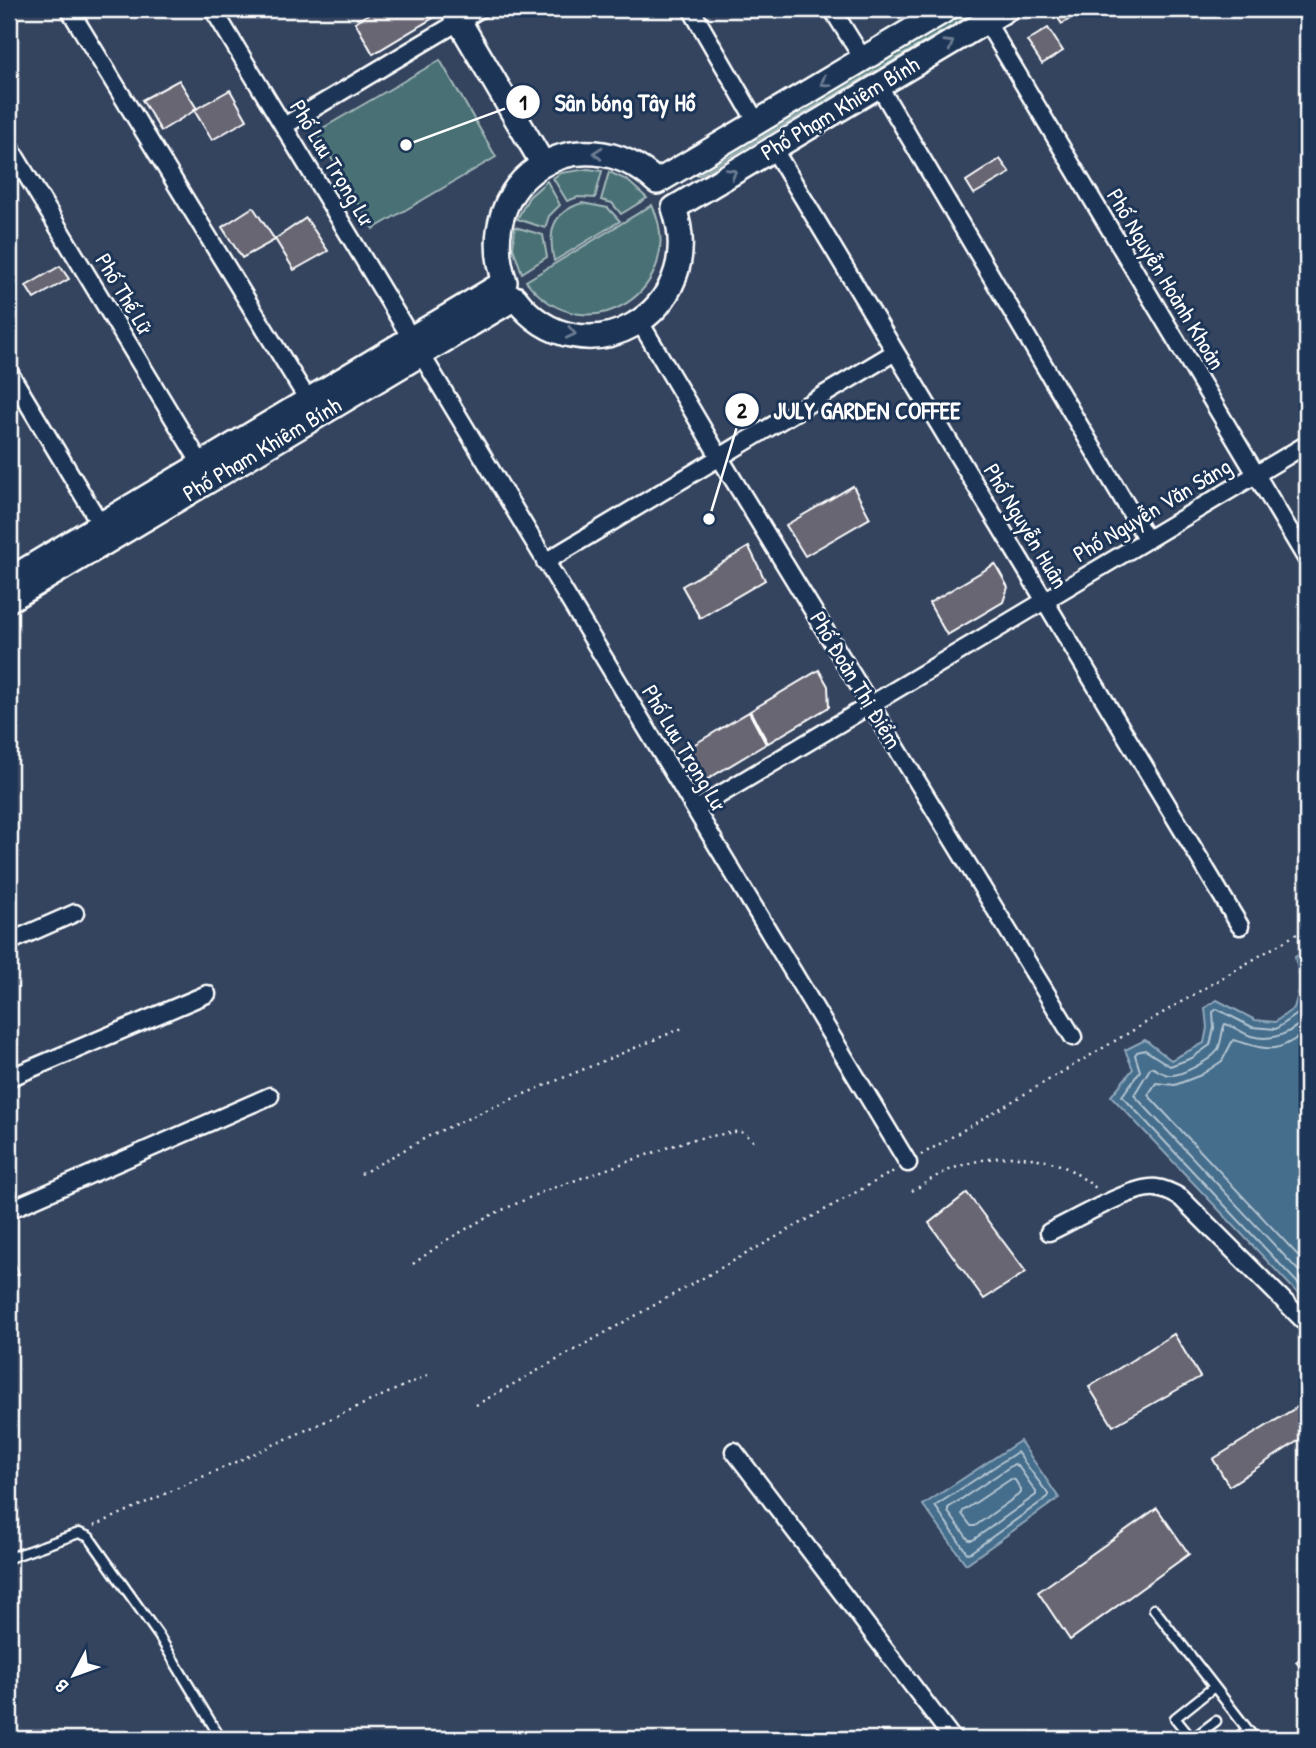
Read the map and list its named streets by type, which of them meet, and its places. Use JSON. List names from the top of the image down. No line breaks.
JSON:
{"streets":{"street":["Phố Phạm Khiêm Bính","Phố Lưu Trọng Lư","Phố Nguyễn Hoành Khoản","Phố Thế Lữ","Phố Nguyễn Văn Sảng","Phố Nguyễn Huân","Phố Đoàn Thị Điểm"]},"crossings":[["Phố Phạm Khiêm Bính","Phố Lưu Trọng Lư"],["Phố Phạm Khiêm Bính","Phố Nguyễn Hoành Khoản"],["Phố Phạm Khiêm Bính","Phố Thế Lữ"],["Phố Phạm Khiêm Bính","Phố Nguyễn Huân"],["Phố Phạm Khiêm Bính","Phố Đoàn Thị Điểm"],["Phố Lưu Trọng Lư","Phố Nguyễn Văn Sảng"],["Phố Nguyễn Hoành Khoản","Phố Nguyễn Văn Sảng"],["Phố Nguyễn Văn Sảng","Phố Nguyễn Huân"],["Phố Nguyễn Văn Sảng","Phố Đoàn Thị Điểm"]],"places":["Sân bóng Tây Hồ","JULY GARDEN COFFEE"],"north":"bottom left"}
